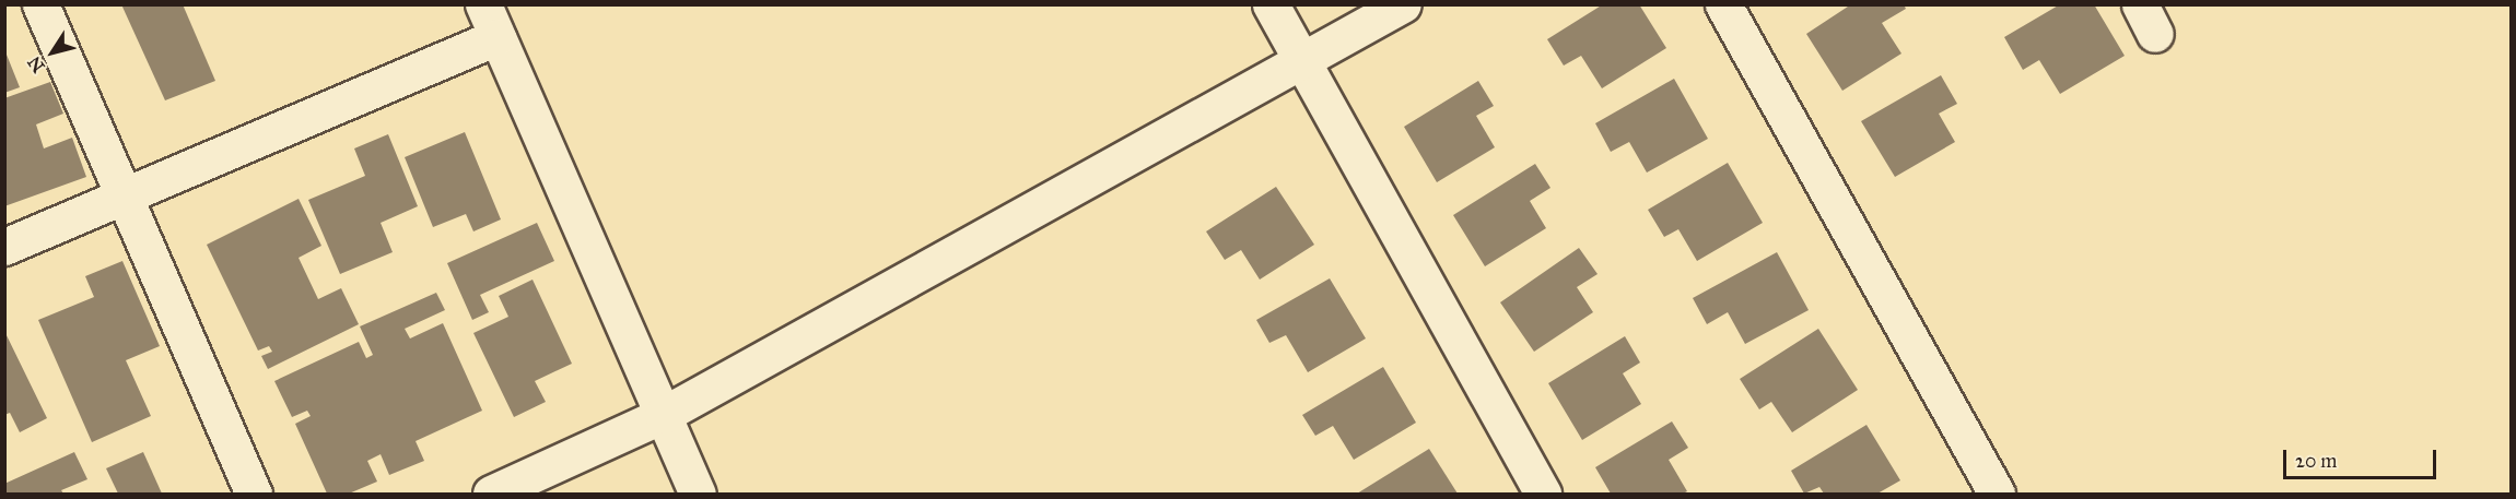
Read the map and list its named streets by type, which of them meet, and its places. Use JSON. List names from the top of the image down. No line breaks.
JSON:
{"scale_bar":"20 m","north":"bottom left"}
